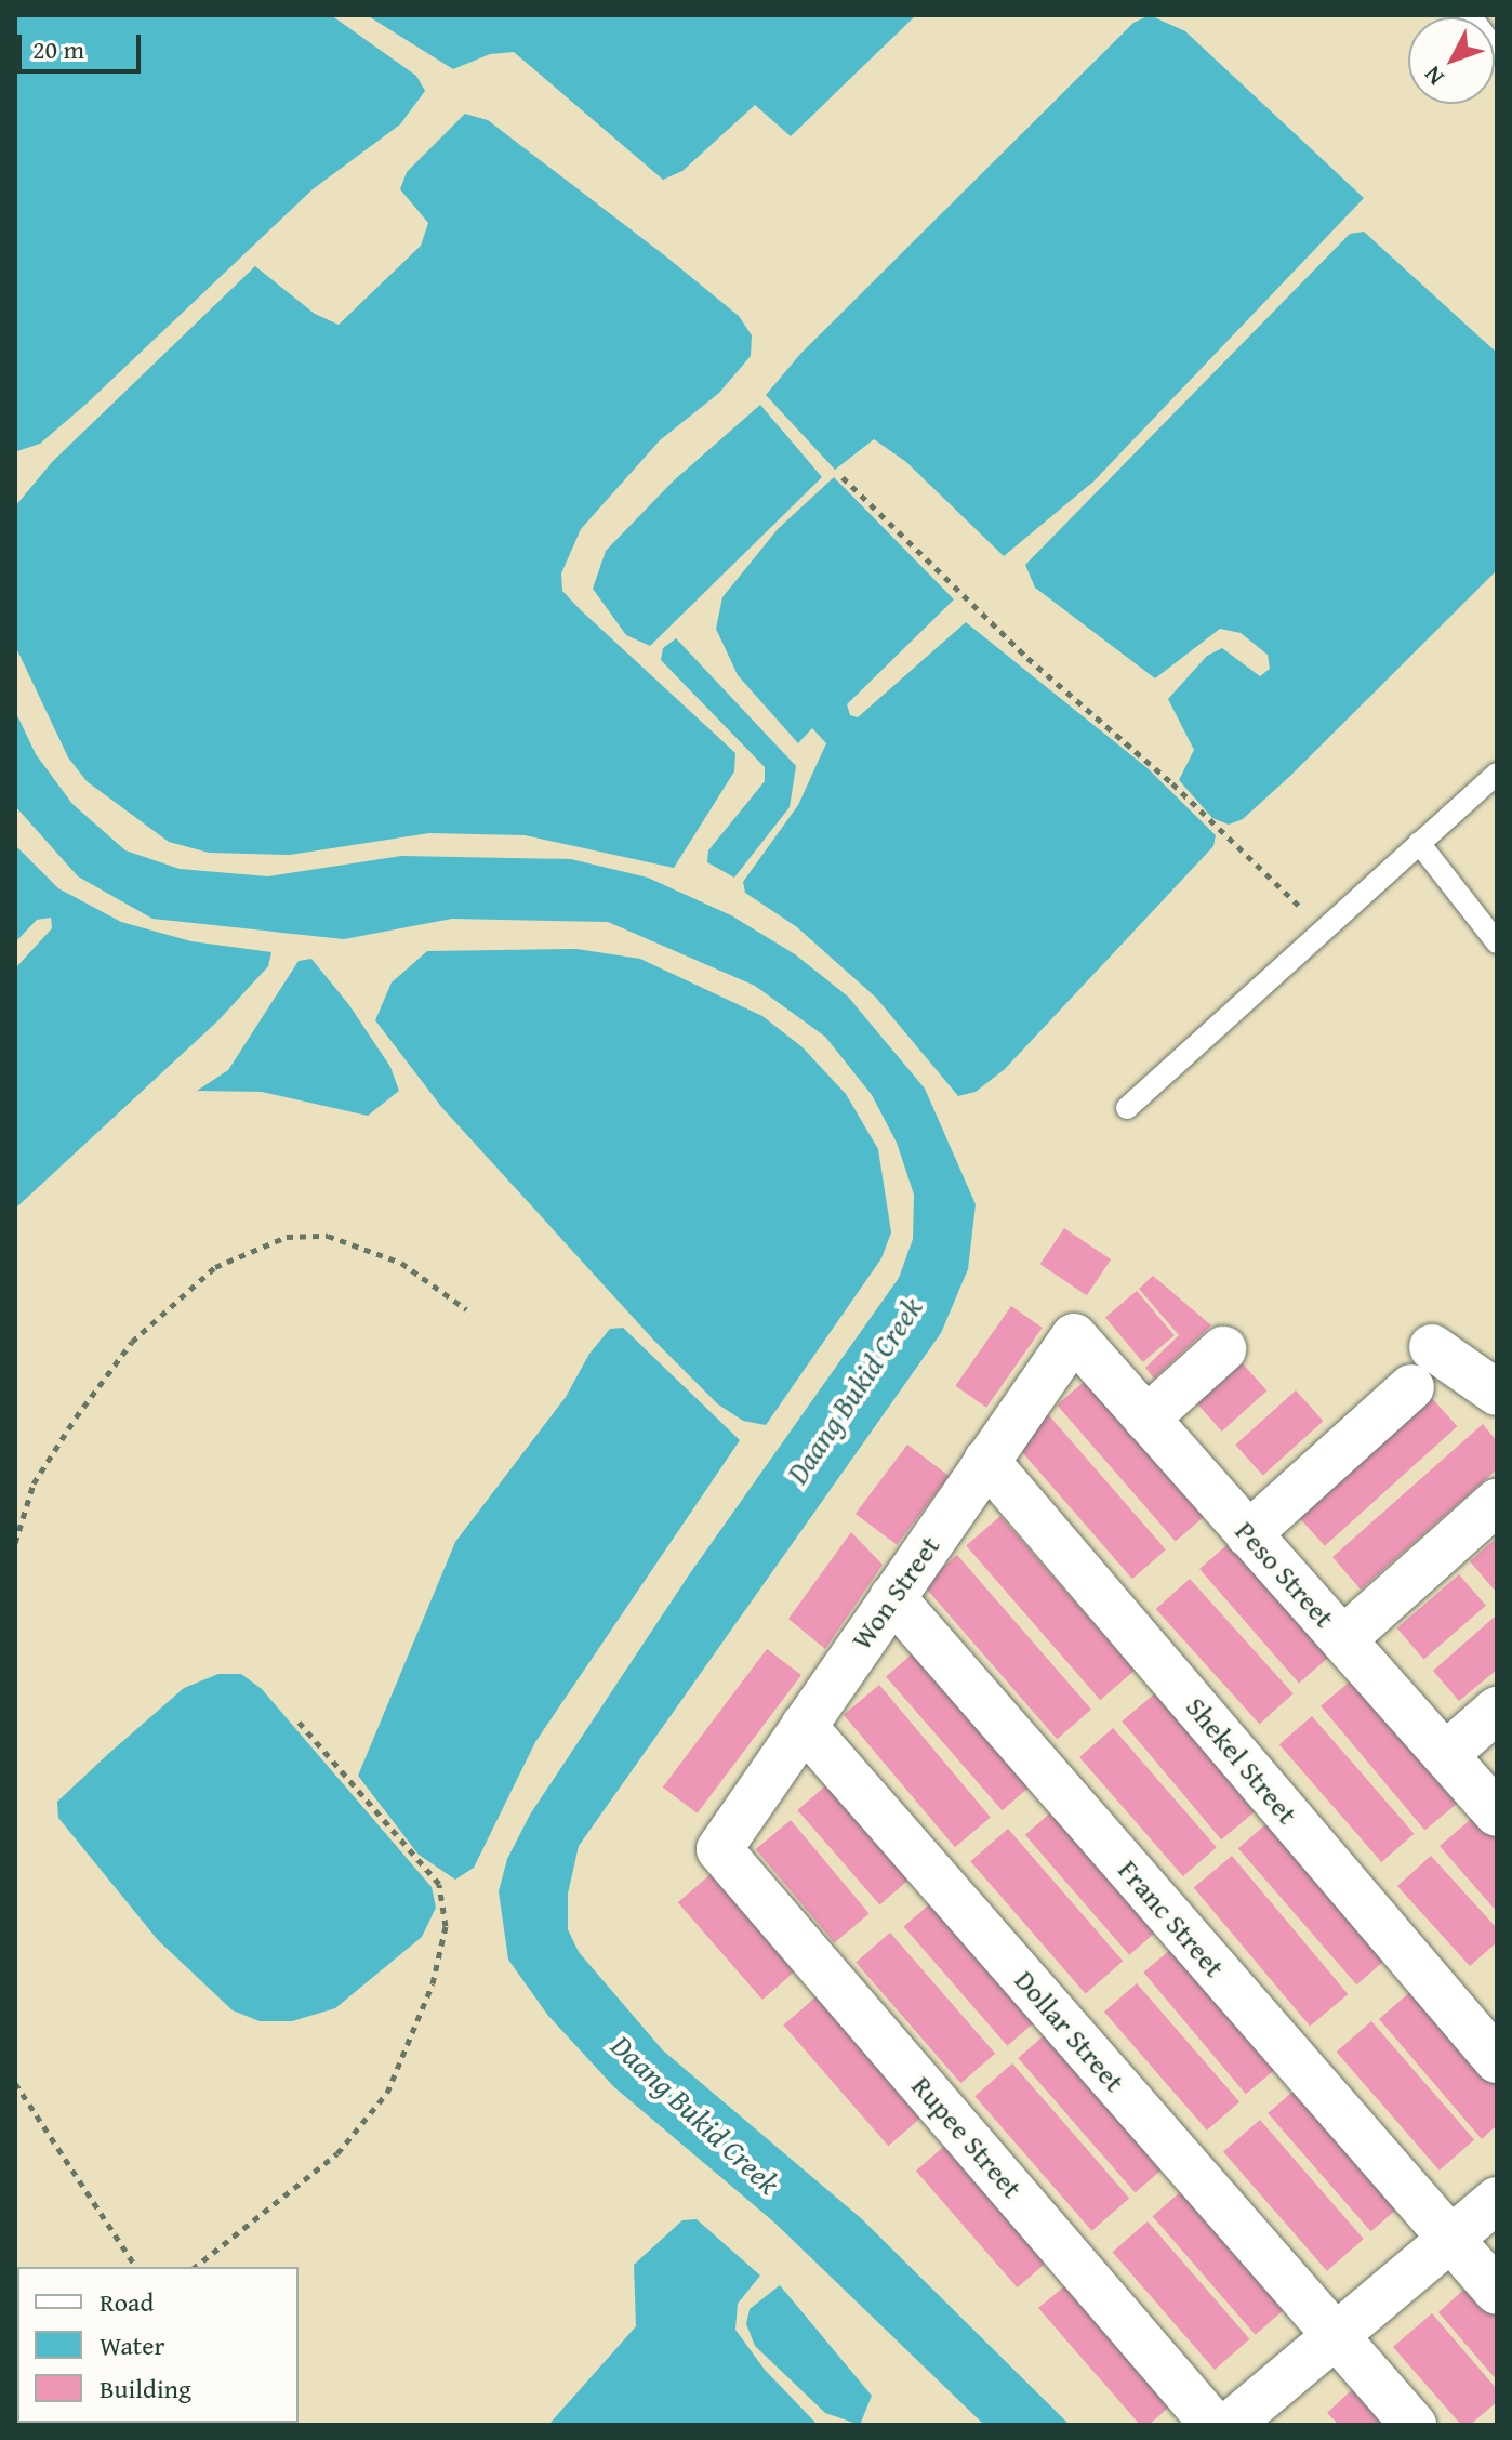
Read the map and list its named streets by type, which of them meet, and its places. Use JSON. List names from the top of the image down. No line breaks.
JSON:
{"streets":{"street":["Peso Street","Won Street","Shekel Street","Franc Street","Dollar Street","Rupee Street"]},"crossings":[["Peso Street","Won Street"],["Won Street","Shekel Street"],["Won Street","Franc Street"],["Won Street","Dollar Street"],["Won Street","Rupee Street"]],"water":["Daang Bukid Creek"],"legend":["Road","Water","Building"],"scale_bar":"20 m","north":"bottom left"}
